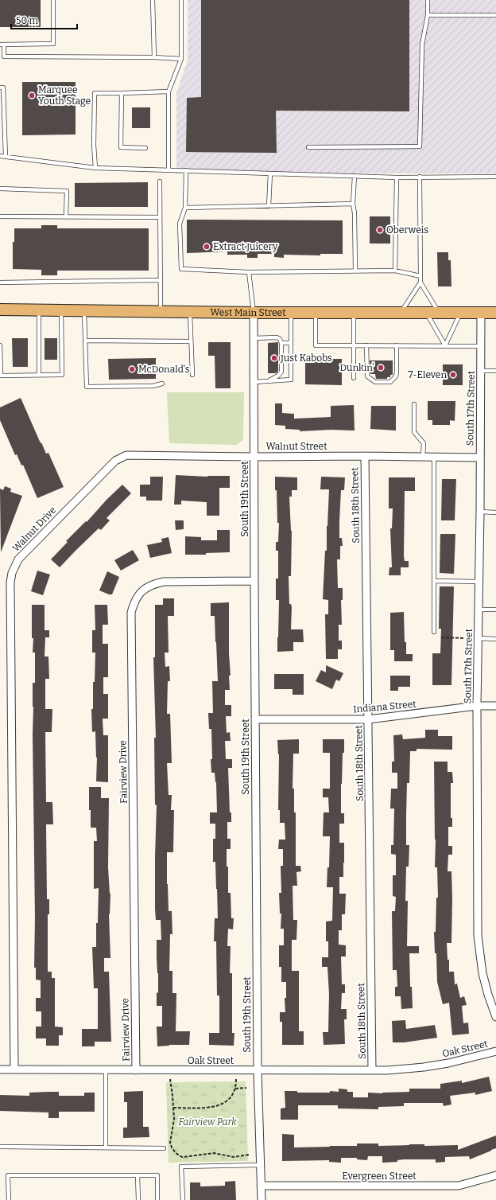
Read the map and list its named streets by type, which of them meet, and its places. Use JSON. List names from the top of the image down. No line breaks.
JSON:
{"streets":{"main road":["West Main Street"],"street":["South 17th Street","Walnut Street","South 19th Street","South 18th Street","Walnut Drive","Indiana Street","Fairview Drive","Oak Street","Evergreen Street"]},"crossings":[["West Main Street","South 17th Street"],["West Main Street","South 19th Street"],["South 17th Street","Walnut Street"],["South 17th Street","Indiana Street"],["Walnut Street","South 19th Street"],["Walnut Street","South 18th Street"],["Walnut Street","Walnut Drive"],["South 19th Street","Indiana Street"],["South 19th Street","Fairview Drive"],["South 19th Street","Oak Street"],["South 19th Street","Evergreen Street"],["South 18th Street","Indiana Street"],["South 18th Street","Oak Street"],["Walnut Drive","Oak Street"],["Fairview Drive","Oak Street"]],"parks":["Fairview Park"],"places":["Marquee Youth Stage","Oberweis","Extract Juicery","Just Kabobs","Dunkin'","McDonald's","7-Eleven"],"scale_bar":"50 m"}
